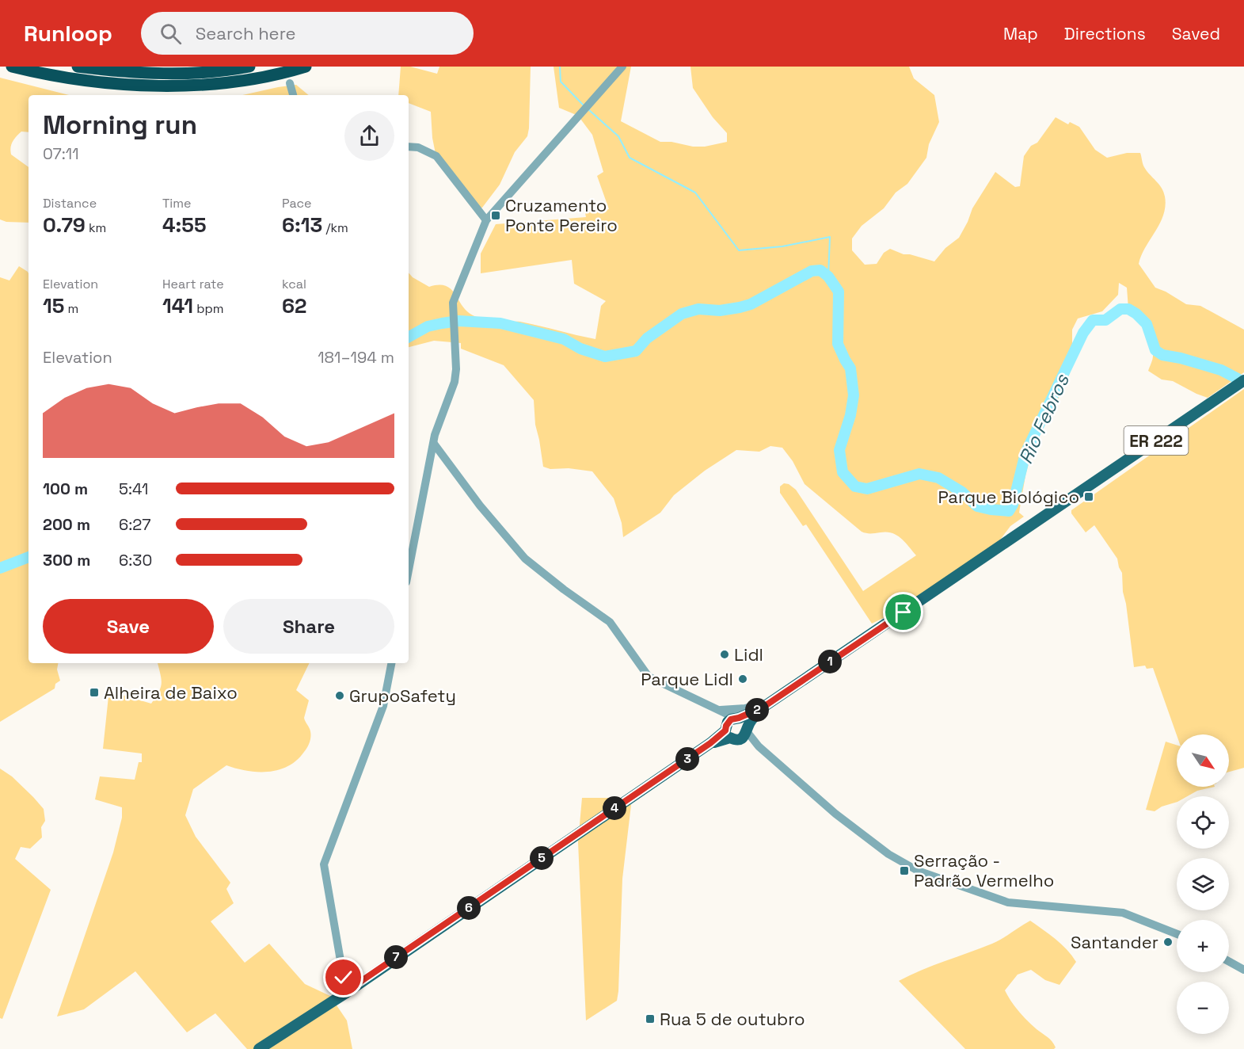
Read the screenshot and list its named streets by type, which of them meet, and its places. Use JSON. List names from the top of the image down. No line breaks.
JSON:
{"streets":{"main road":["ER 222"]},"water":["Rio Febros"],"places":{"transit":["Cruzamento Ponte Pereiro","Parque Biológico","Alheira de Baixo","Serração - Padrão Vermelho","Rua 5 de outubro"],"other":["Lidl","Parque Lidl","GrupoSafety","Santander"]},"north":"bottom right","page":{"header":"Runloop","search":"Search here","nav":["Map","Directions","Saved"],"heading":["Morning run","07:11"],"stats":[["Distance","0.79 km"],["Time","4:55"],["Pace","6:13 /km"],["Elevation","15 m"],["Heart rate","141 bpm"],["kcal","62"]],"chart":["Elevation","181–194 m"],"list":[{"name":"100 m","note":"5:41"},{"name":"200 m","note":"6:27"},{"name":"300 m","note":"6:30"}],"buttons":["Save","Share"],"pins":["1","2","3","4","5","6","7"],"map_buttons":["+","−"]}}
